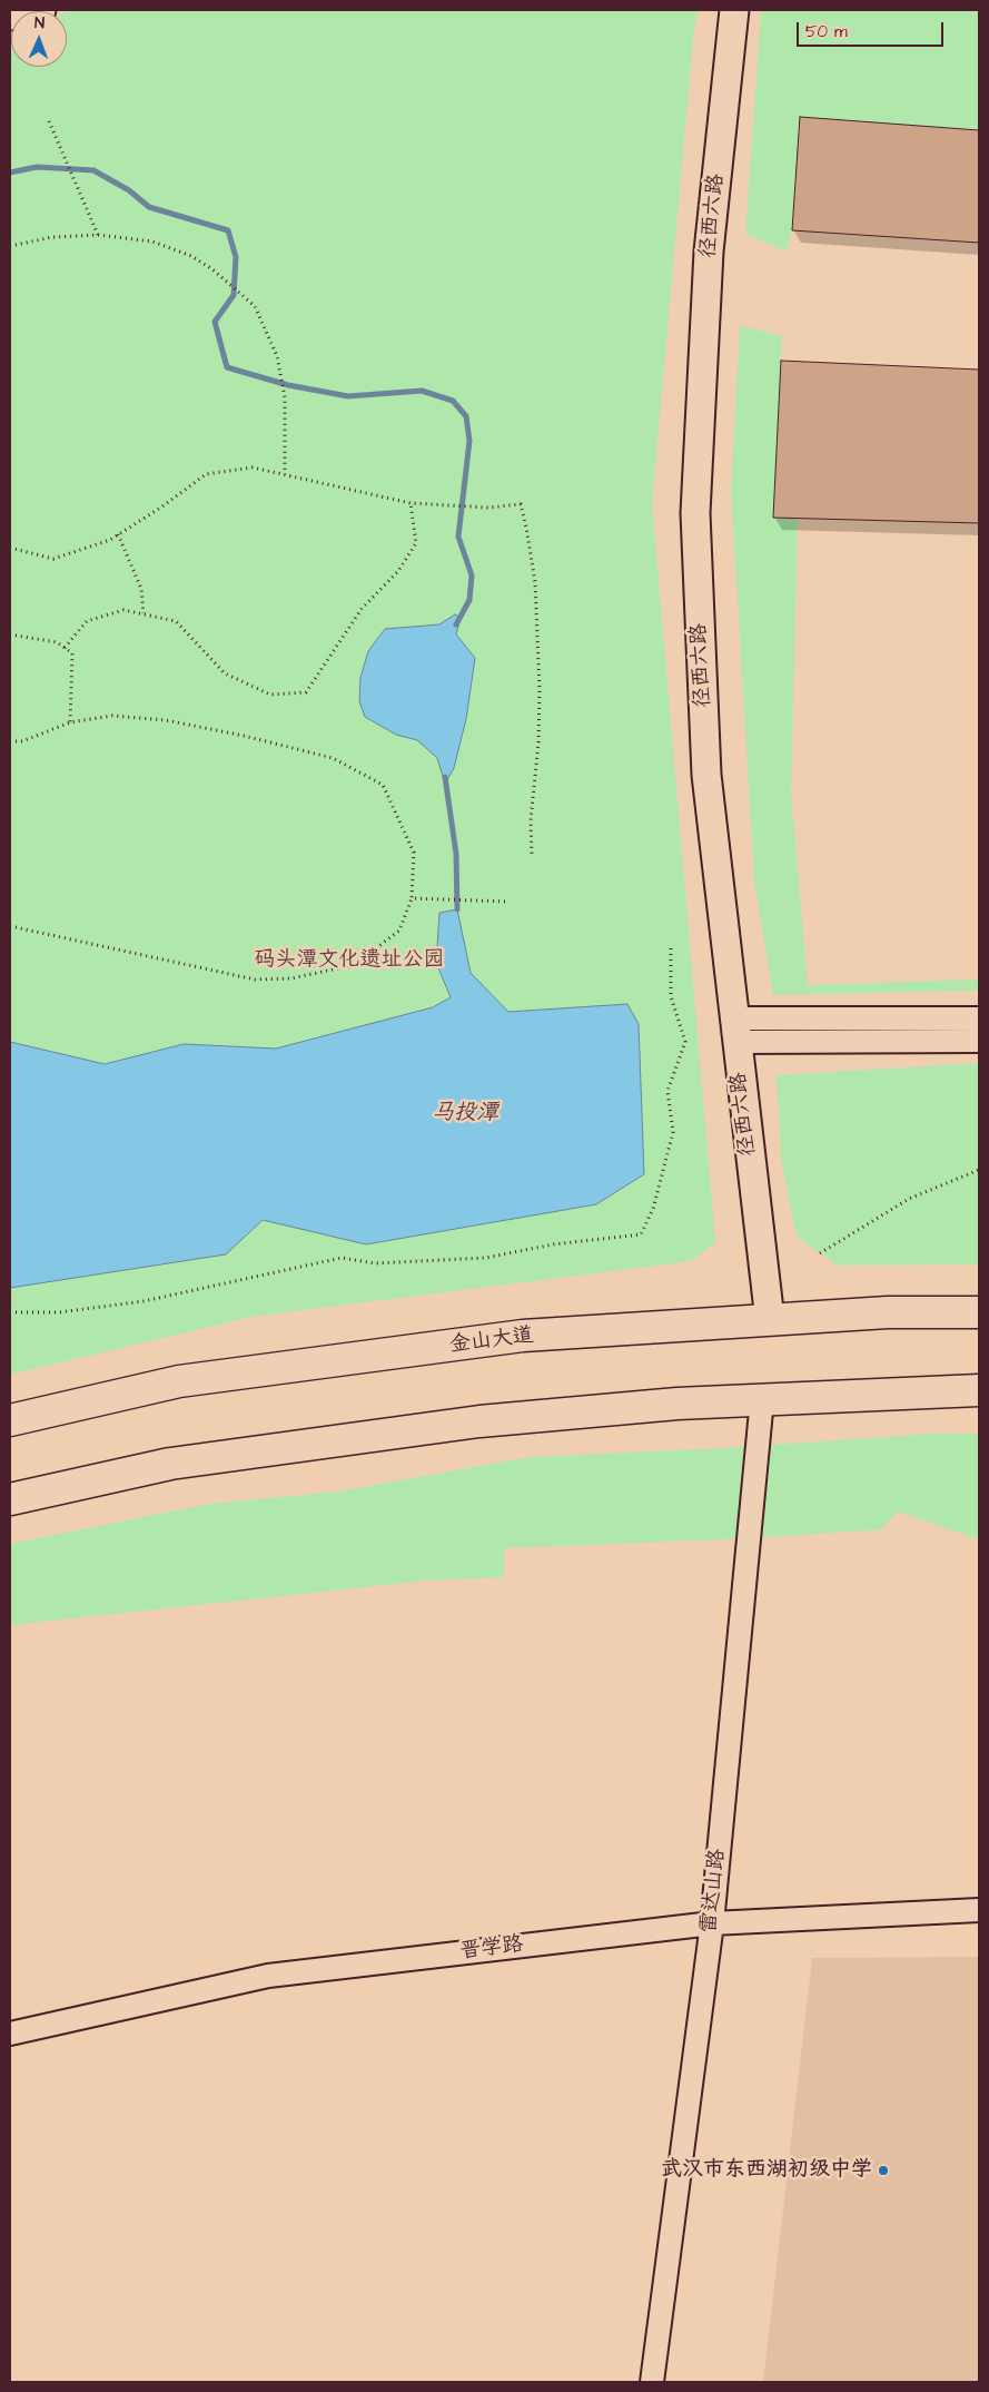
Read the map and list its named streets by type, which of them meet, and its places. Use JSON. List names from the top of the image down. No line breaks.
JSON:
{"streets":{"main road":["金山大道"],"street":["径西六路","雷达山路","晋学路"]},"crossings":[["径西六路","金山大道"],["雷达山路","晋学路"]],"water":["马投潭"],"parks":["码头潭文化遗址公园"],"places":["武汉市东西湖初级中学"],"scale_bar":"50 m","north":"top"}
